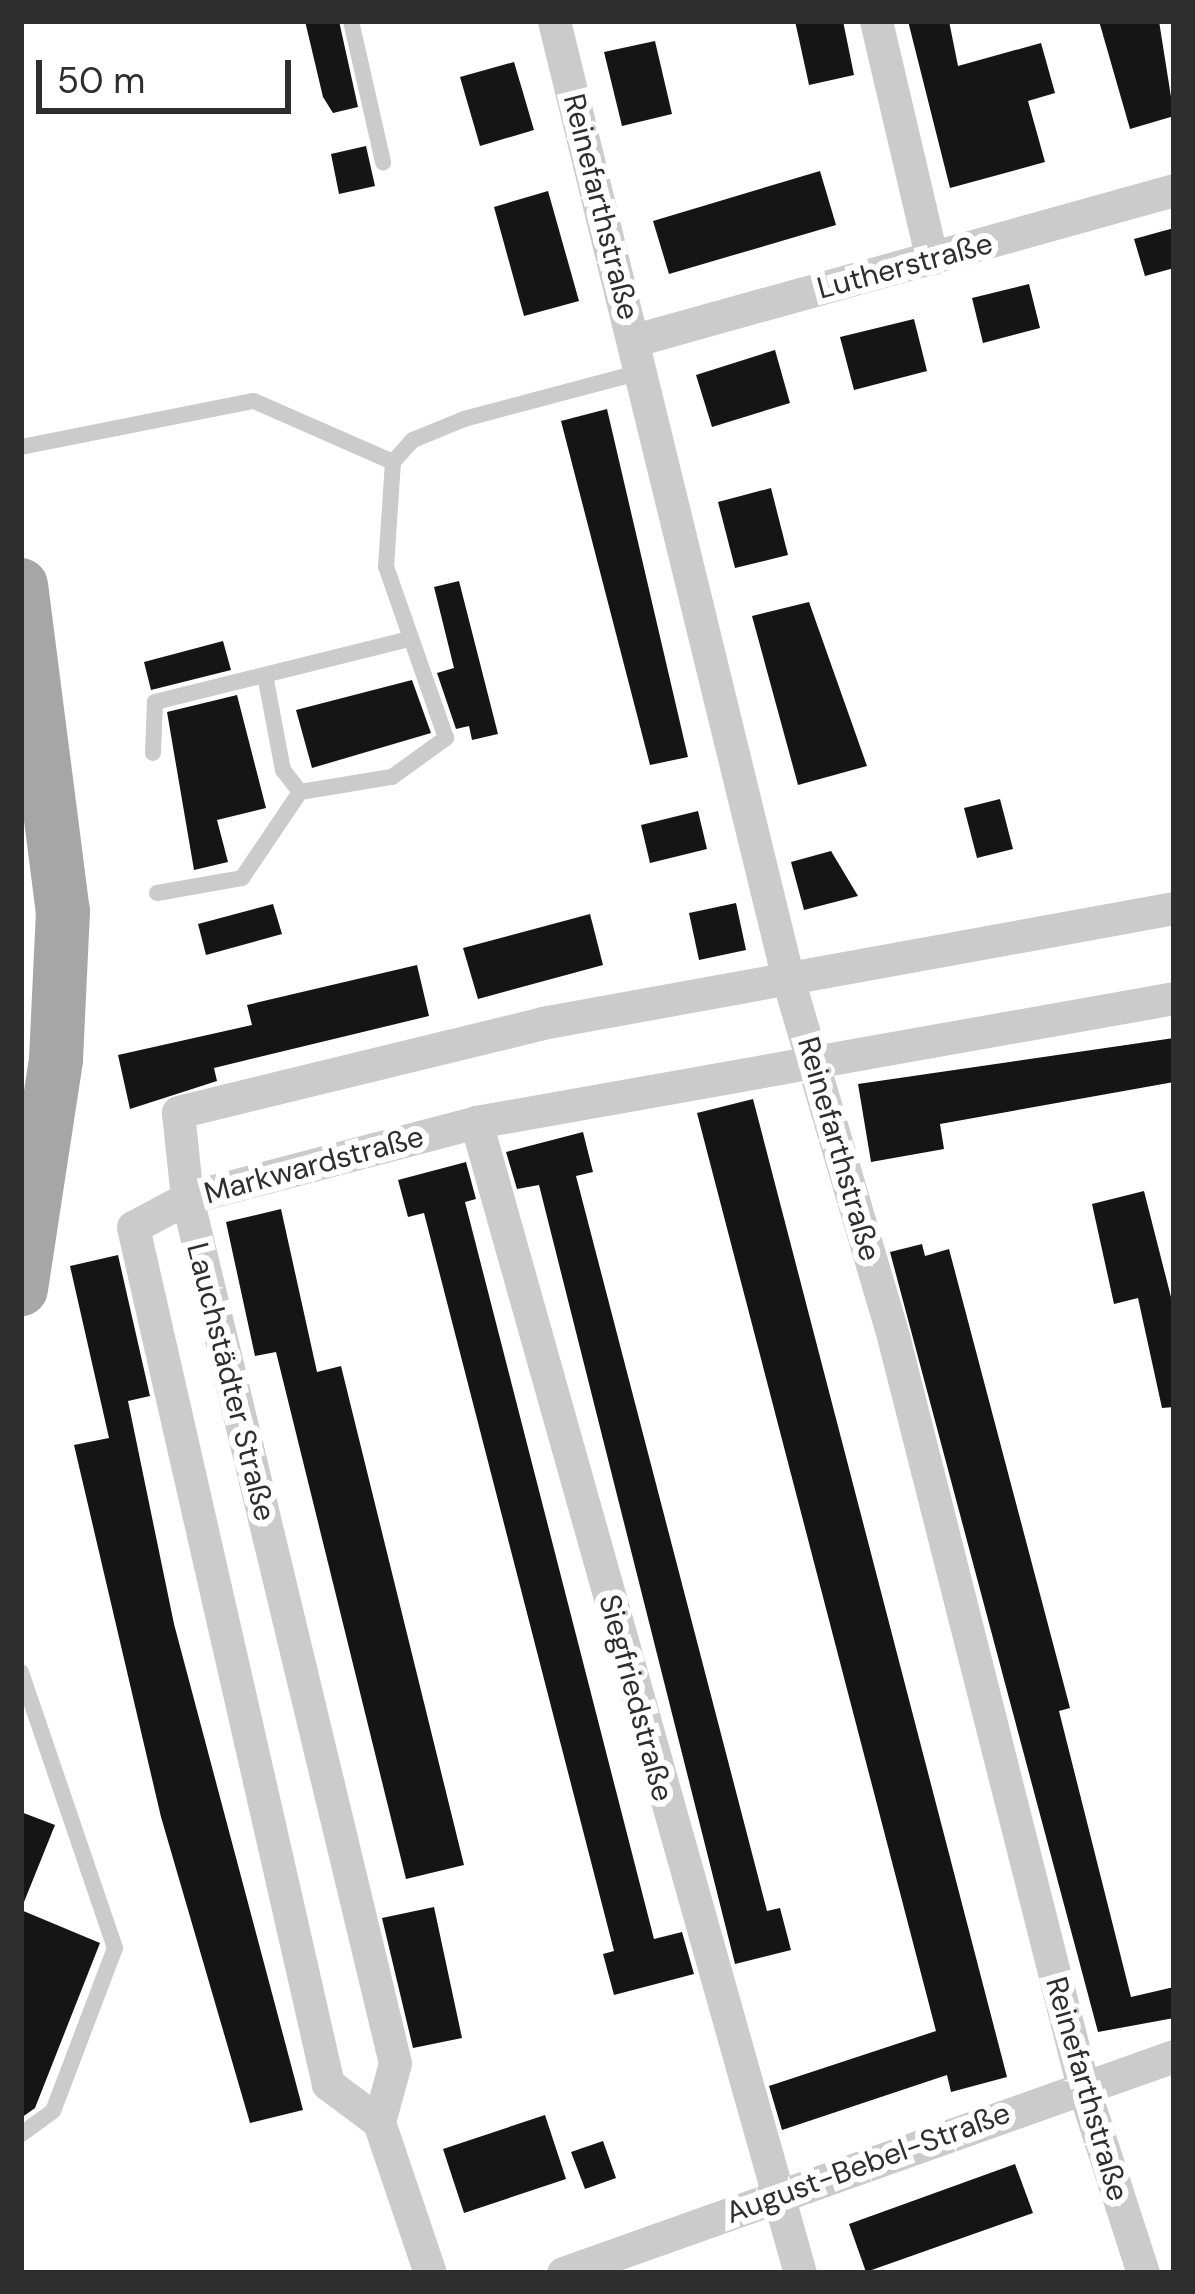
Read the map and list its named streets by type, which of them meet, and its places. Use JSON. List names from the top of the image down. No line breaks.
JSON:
{"streets":{"street":["Reinefarthstraße","Lutherstraße","Markwardstraße","Lauchstädter Straße","Siegfriedstraße","August-Bebel-Straße"]},"crossings":[["Reinefarthstraße","Lutherstraße"],["Reinefarthstraße","Markwardstraße"],["Reinefarthstraße","August-Bebel-Straße"],["Markwardstraße","Lauchstädter Straße"],["Markwardstraße","Siegfriedstraße"],["Siegfriedstraße","August-Bebel-Straße"]],"scale_bar":"50 m"}
